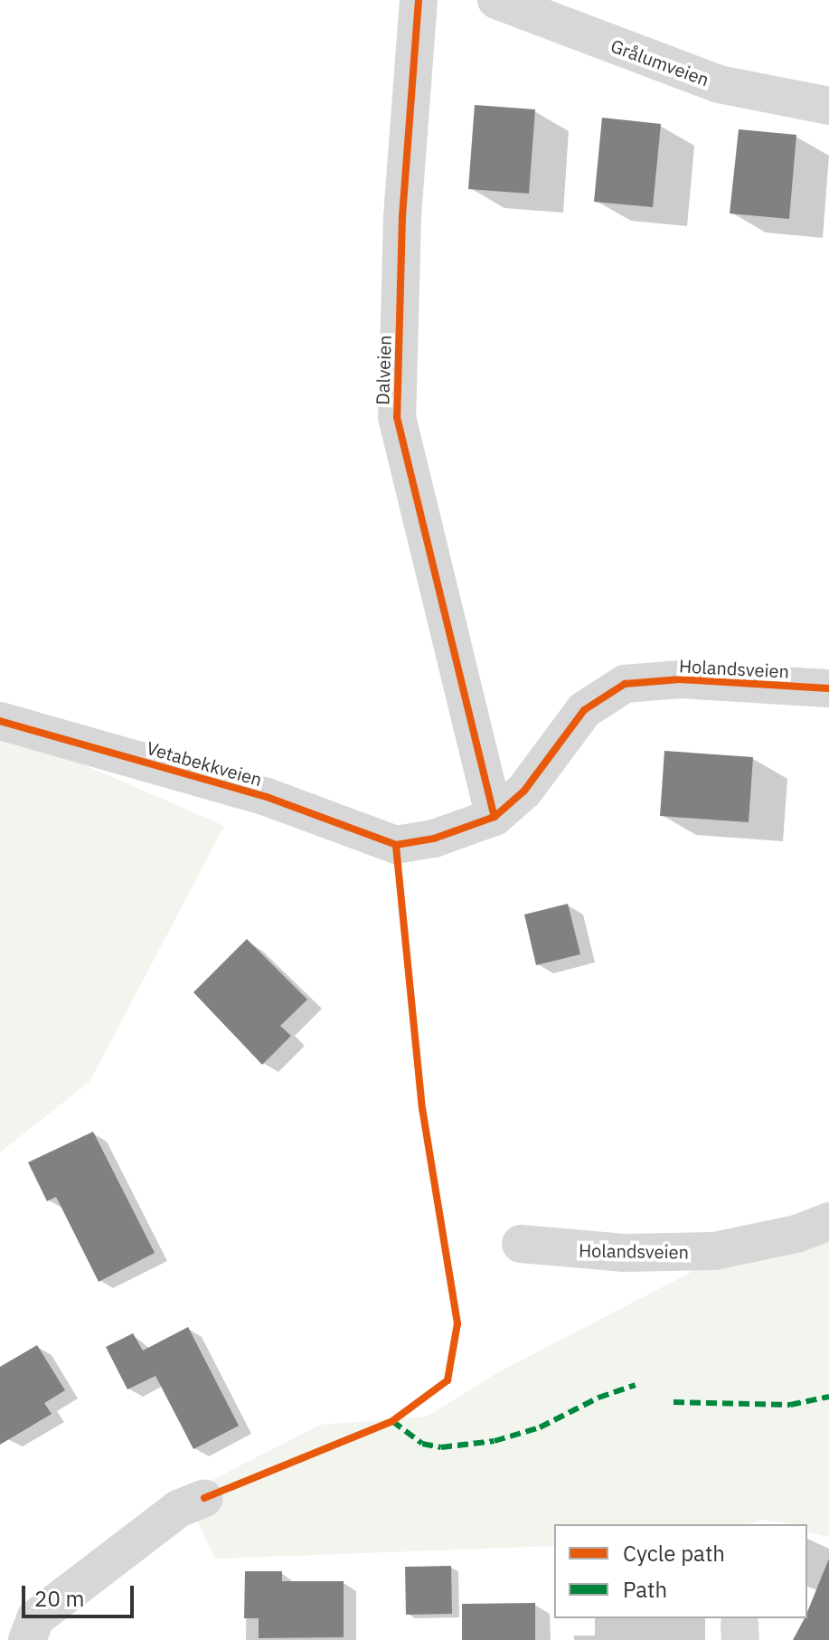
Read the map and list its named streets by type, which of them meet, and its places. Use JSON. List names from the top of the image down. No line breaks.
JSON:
{"streets":{"street":["Grålumveien","Dalveien","Holandsveien","Vetabekkveien"]},"crossings":[["Dalveien","Holandsveien"],["Holandsveien","Vetabekkveien"]],"legend":["Cycle path","Path"],"scale_bar":"20 m"}
